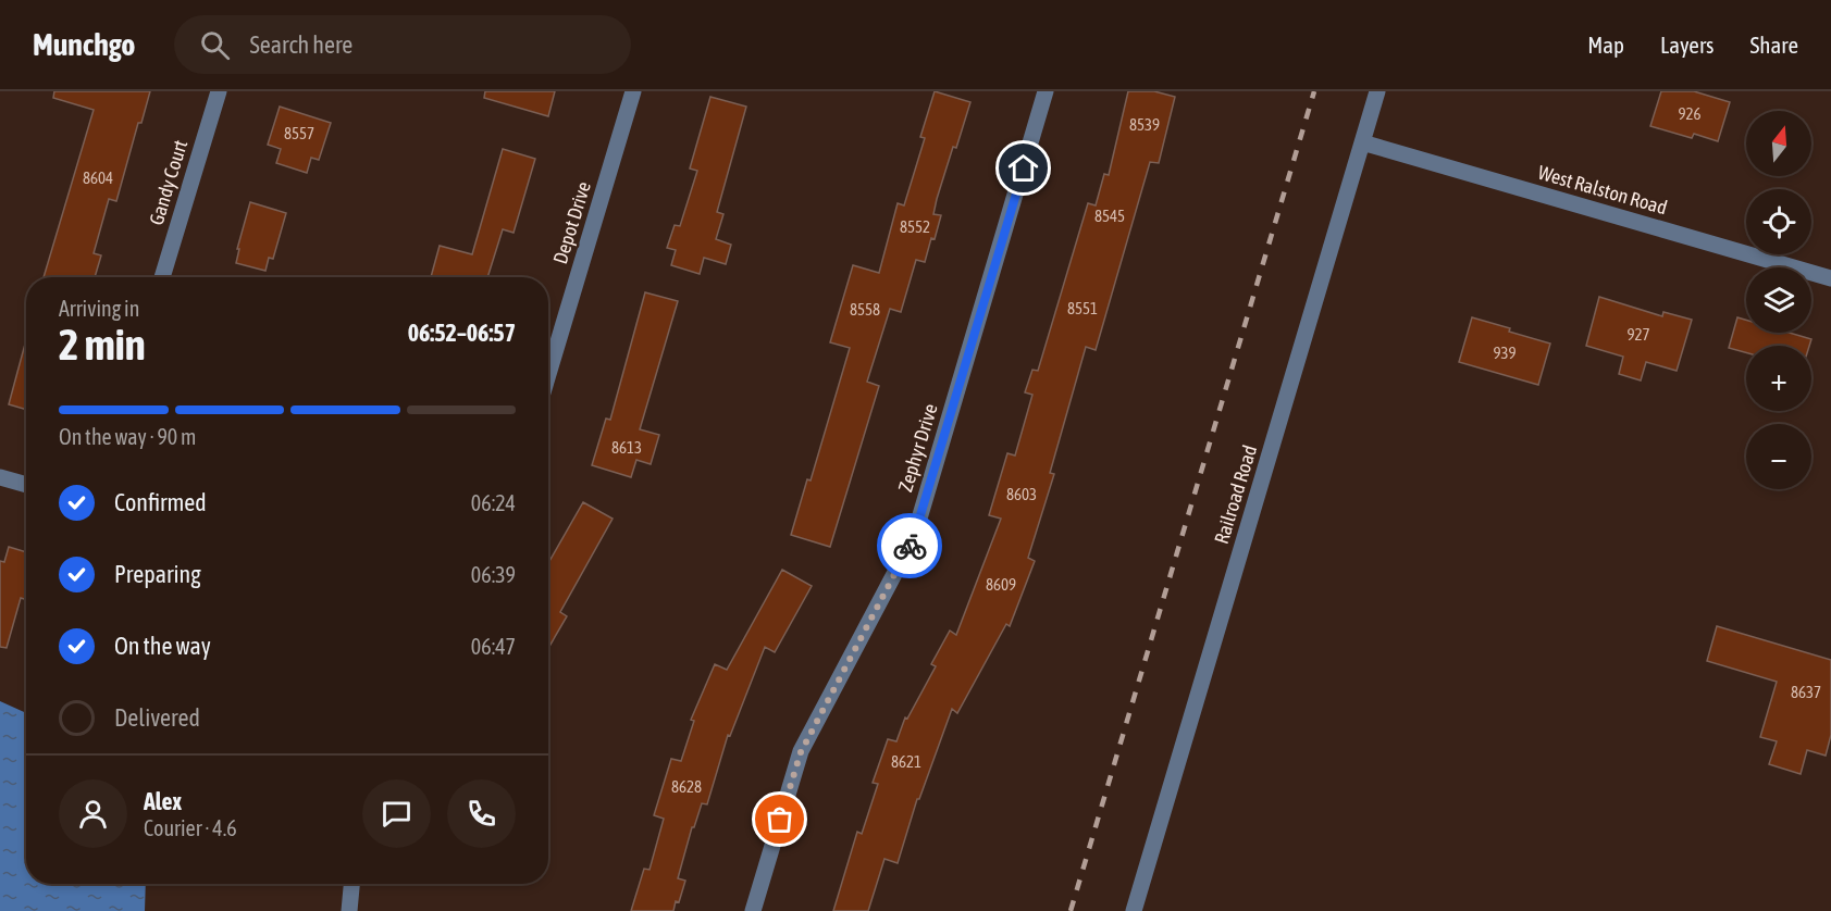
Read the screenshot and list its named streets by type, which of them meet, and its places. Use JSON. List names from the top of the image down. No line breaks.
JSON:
{"streets":{"street":["Gandy Court","West Ralston Road","Depot Drive","Zephyr Drive","Railroad Road"]},"crossings":[["West Ralston Road","Railroad Road"]],"house_numbers":["926","8539","8557","8604","8545","8552","8551","8558","927","939","8613","8603","8609","8637","8621","8628"],"north":"top","page":{"header":"Munchgo","search":"Search here","nav":["Map","Layers","Share"],"map_buttons":["+","−"],"heading":["2 min","Arriving in","06:52–06:57"],"panel":["Alex","Courier · 4.6"],"bar":"On the way · 90 m","list":[["Confirmed","06:24"],["Preparing","06:39"],["On the way","06:47"],"Delivered"]}}
